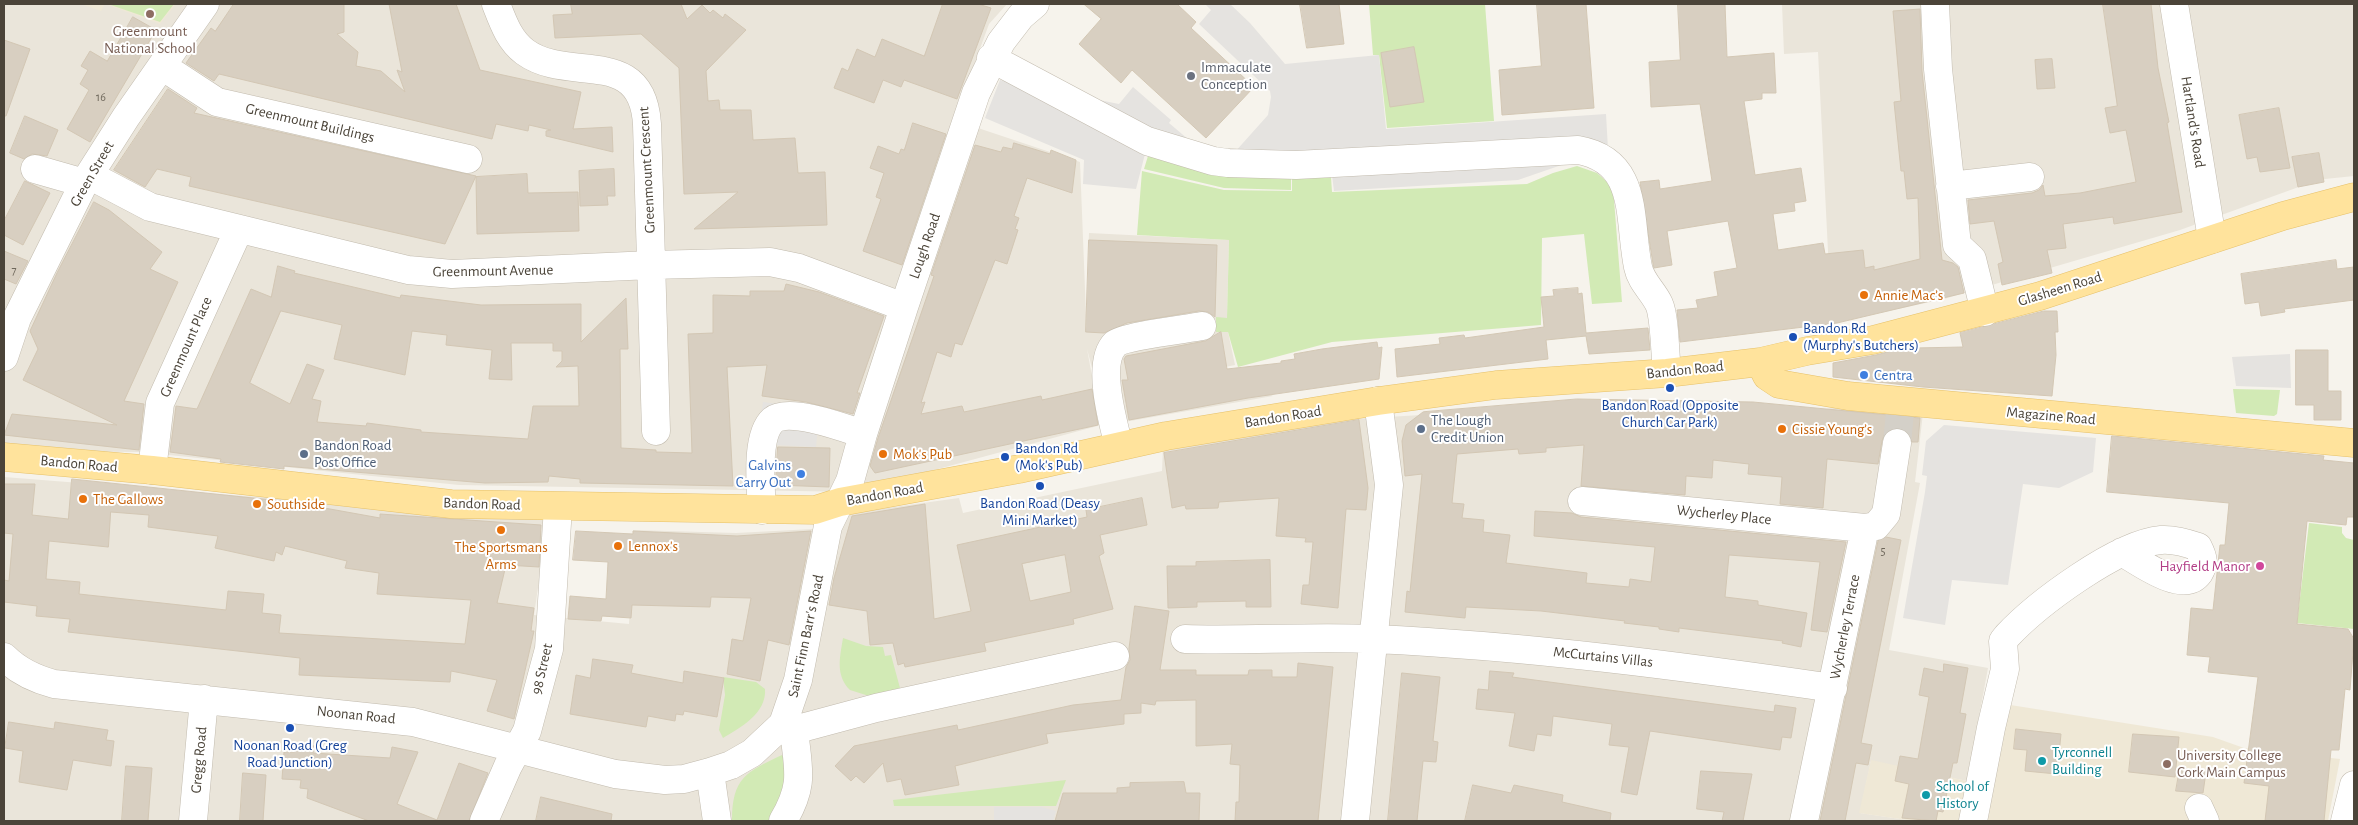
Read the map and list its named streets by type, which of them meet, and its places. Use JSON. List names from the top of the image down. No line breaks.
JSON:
{"streets":{"main road":["Glasheen Road","Bandon Road","Magazine Road"],"street":["Hartland's Road","Greenmount Buildings","Greenmount Crescent","Green Street","Lough Road","Greenmount Avenue","Greenmount Place","Wycherley Place","Wycherley Terrace","Saint Finn Barr's Road","McCurtains Villas","98 Street","Noonan Road","Gregg Road"]},"crossings":[["Hartland's Road","Glasheen Road"],["Greenmount Buildings","Green Street"],["Greenmount Crescent","Greenmount Avenue"],["Green Street","Greenmount Avenue"],["Lough Road","Greenmount Avenue"],["Lough Road","Bandon Road"],["Lough Road","Saint Finn Barr's Road"],["Greenmount Avenue","Greenmount Place"],["Glasheen Road","Bandon Road"],["Glasheen Road","Magazine Road"],["Greenmount Place","Bandon Road"],["Bandon Road","Magazine Road"],["Bandon Road","Saint Finn Barr's Road"],["Bandon Road","98 Street"],["Wycherley Place","Wycherley Terrace"],["Wycherley Terrace","McCurtains Villas"],["Saint Finn Barr's Road","Noonan Road"],["98 Street","Noonan Road"],["Noonan Road","Gregg Road"]],"places":["Greenmount National School","Immaculate Conception","Annie Mac’s","Bandon Rd (Murphy's Butchers)","Centra","Bandon Road (Opposite Church Car Park)","The Lough Credit Union","Cissie Young’s","Bandon Road Post Office","Mok's Pub","Bandon Rd (Mok's Pub)","Galvins Carry Out","Bandon Road (Deasy Mini Market)","The Gallows","Southside","The Sportsmans Arms","Lennox's","Hayfield Manor","Noonan Road (Greg Road Junction)","Tyrconnell Building","University College Cork Main Campus","School of History"],"house_numbers":["16","7","5"]}
